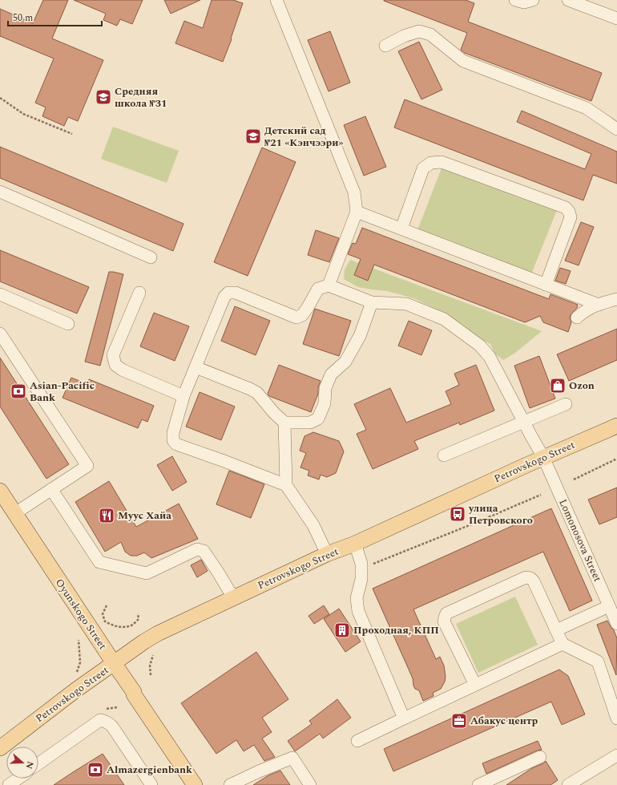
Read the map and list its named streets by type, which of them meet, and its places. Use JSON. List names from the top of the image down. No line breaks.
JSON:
{"streets":{"main road":["Petrovskogo Street","Oyunskogo Street"],"street":["Lomonosova Street"]},"crossings":[["Petrovskogo Street","Lomonosova Street"],["Petrovskogo Street","Oyunskogo Street"]],"places":{"school or university":["Средняя школа №31","Детский сад №21 «Кэнчээри»"],"shop":["Ozon"],"bank":["Asian-Pacific Bank","Almazergienbank"],"bus stop":["улица Петровского"],"restaurant":["Муус Хайа"],"building":["Проходная, КПП"],"office":["Абакус центр"]},"scale_bar":"50 m","north":"right"}
